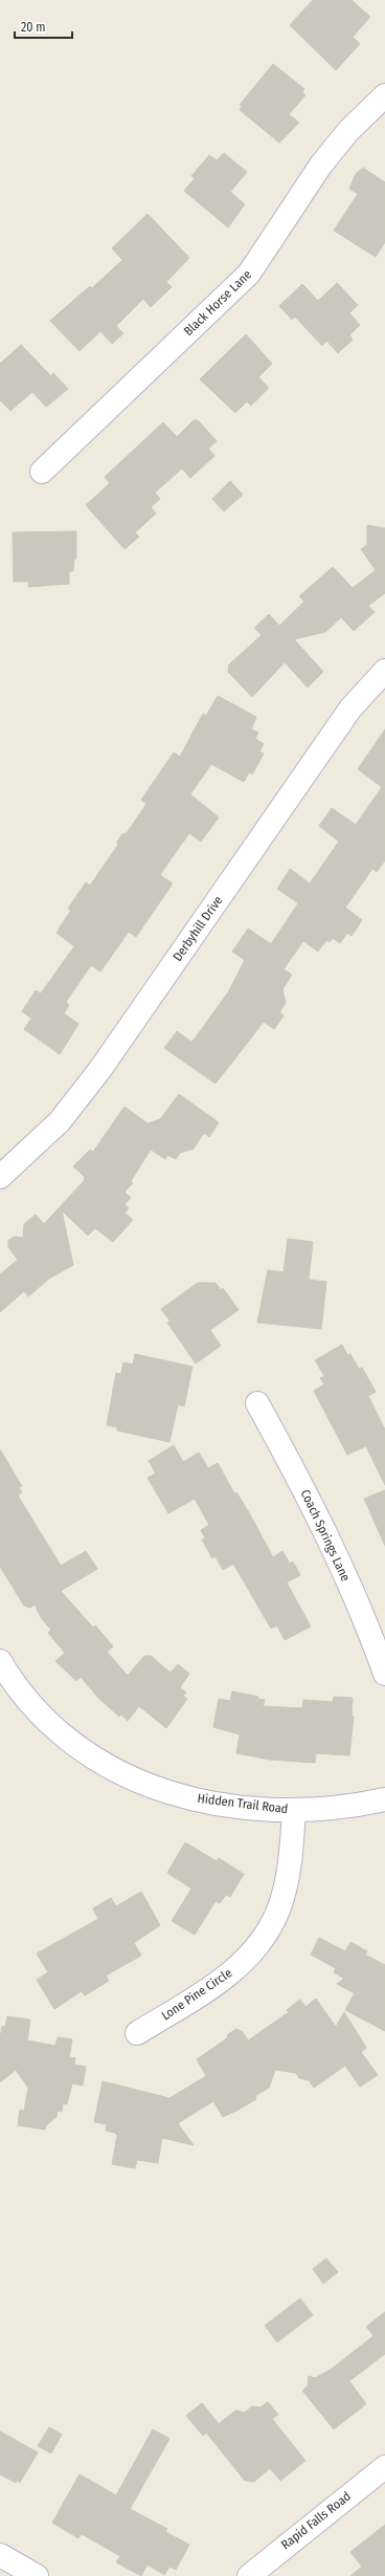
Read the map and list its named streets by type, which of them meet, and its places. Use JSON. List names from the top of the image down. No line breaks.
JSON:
{"streets":{"street":["Black Horse Lane","Derbyhill Drive","Coach Springs Lane","Hidden Trail Road","Lone Pine Circle","Rapid Falls Road"]},"crossings":[["Hidden Trail Road","Lone Pine Circle"]],"scale_bar":"20 m"}
